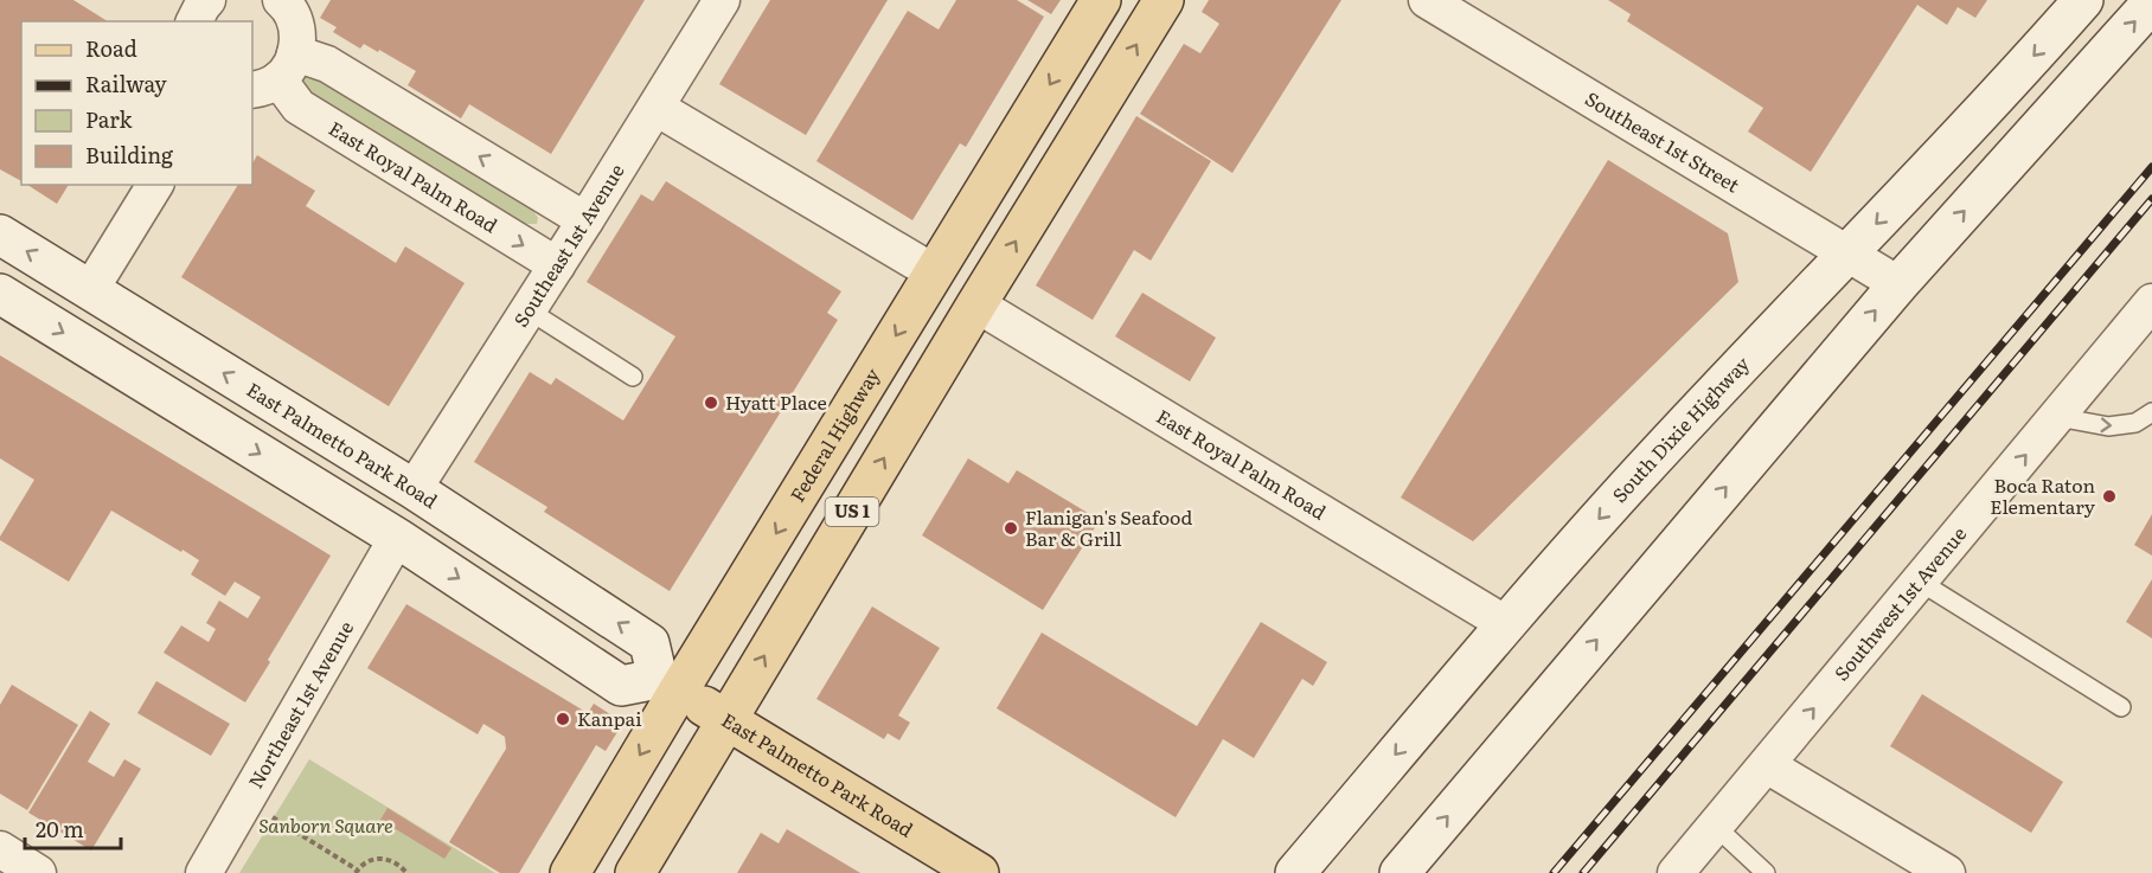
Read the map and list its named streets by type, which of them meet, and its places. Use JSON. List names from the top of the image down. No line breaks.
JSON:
{"streets":{"main road":["South Dixie Highway","Federal Highway","East Palmetto Park Road","US 1"],"street":["Southeast 1st Street","East Royal Palm Road","Southeast 1st Avenue","Southwest 1st Avenue","Northeast 1st Avenue"]},"crossings":[["Southeast 1st Street","South Dixie Highway"],["East Royal Palm Road","Southeast 1st Avenue"],["East Royal Palm Road","South Dixie Highway"],["East Royal Palm Road","US 1"],["Southeast 1st Avenue","East Palmetto Park Road"],["Federal Highway","East Palmetto Park Road"],["East Palmetto Park Road","US 1"]],"one_way":["Southwest 1st Avenue"],"parks":["Sanborn Square"],"places":["Hyatt Place","Boca Raton Elementary","Flanigan's Seafood Bar & Grill","Kanpai"],"legend":["Road","Railway","Park","Building"],"scale_bar":"20 m"}
